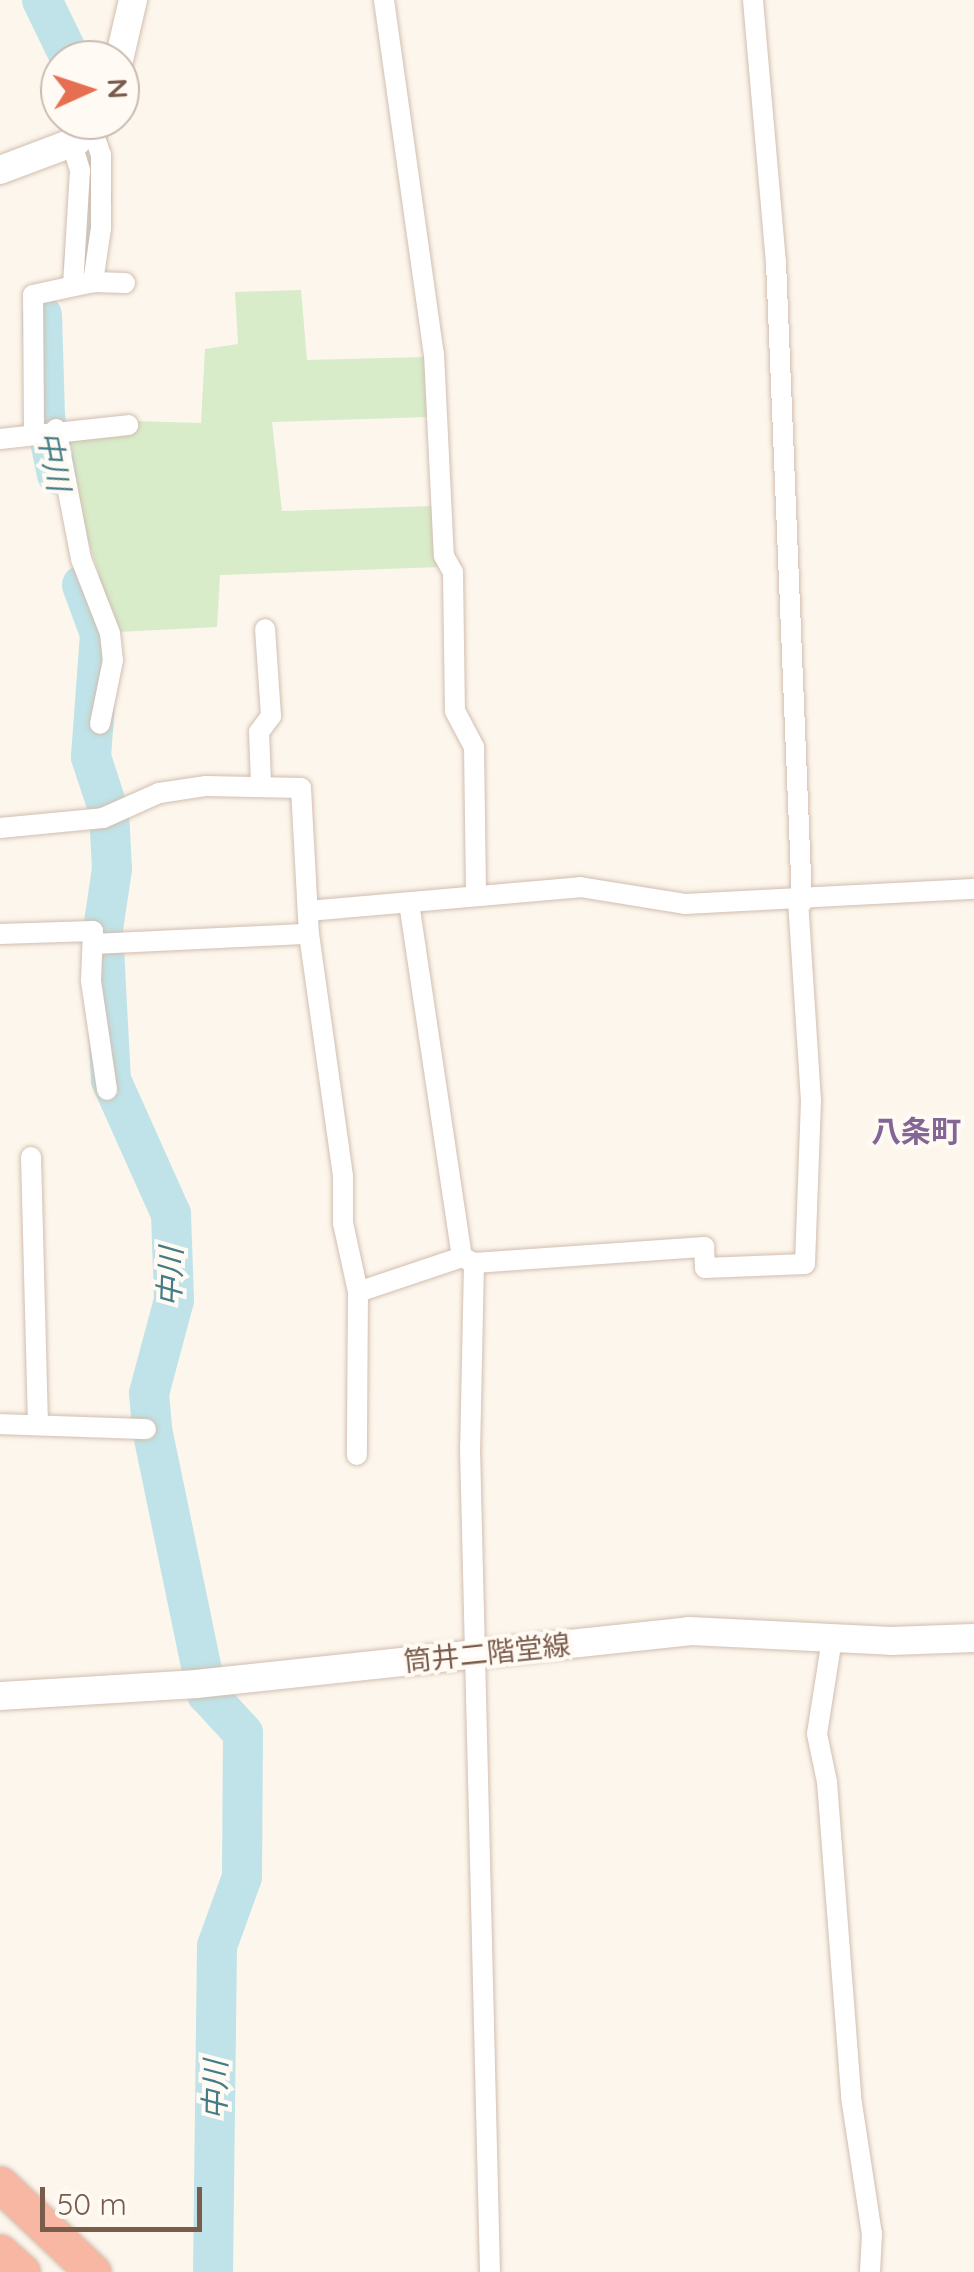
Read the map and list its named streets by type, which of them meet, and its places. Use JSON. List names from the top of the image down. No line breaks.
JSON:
{"streets":{"main road":["筒井二階堂線"]},"districts":["八条町"],"water":["中川"],"scale_bar":"50 m","north":"right"}
